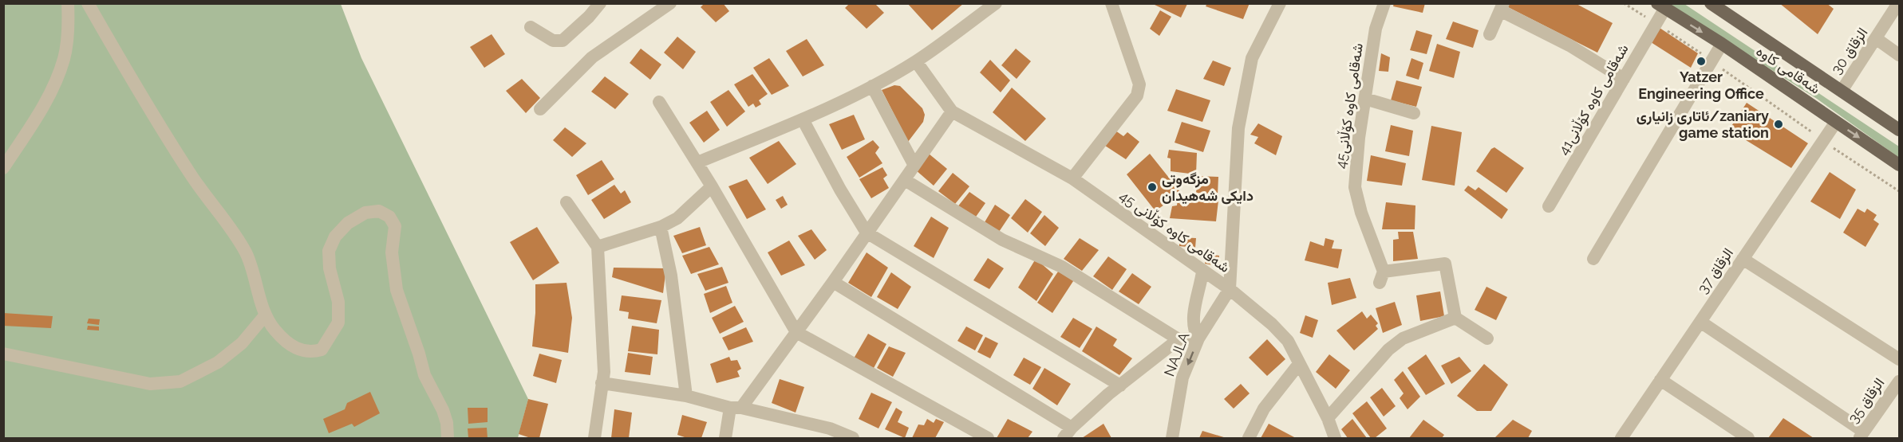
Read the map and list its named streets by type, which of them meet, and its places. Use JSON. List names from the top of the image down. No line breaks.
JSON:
{"streets":{"main road":["شەقامی کاوە"],"street":["الزقاق 30","شەقامی کاوە کۆڵانی41","شەقامی کاوە کۆڵانی45","شەقامی کاوە کۆڵانی 45","الزقاق 37","NAJLA","الزقاق 35"]},"crossings":[["الزقاق 30","شەقامی کاوە"],["شەقامی کاوە","شەقامی کاوە کۆڵانی41"],["شەقامی کاوە","الزقاق 37"],["شەقامی کاوە کۆڵانی 45","NAJLA"]],"places":["Yatzer Engineering Office","ئاتاری زانیاری/zaniary game station","مزگەوتی دایکی شەهیدان"]}
